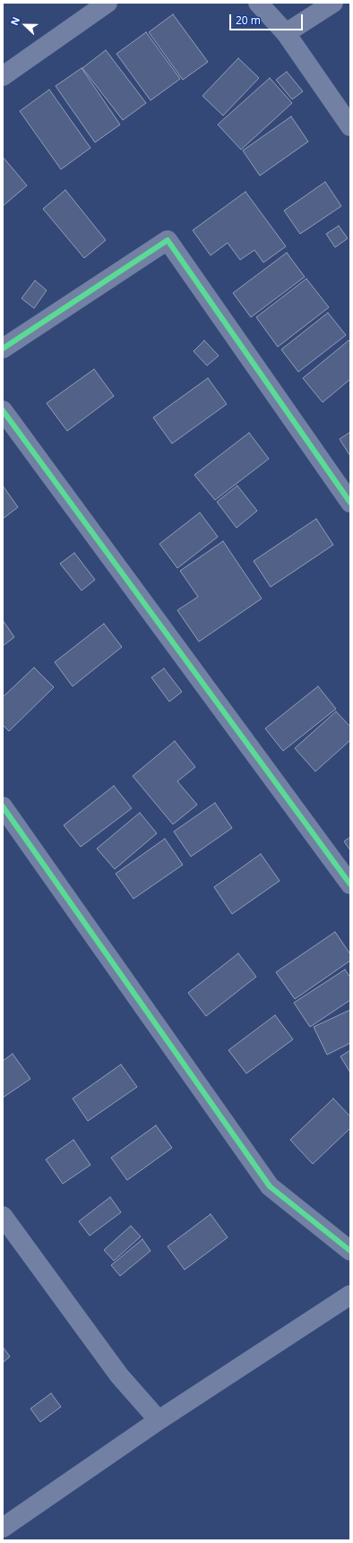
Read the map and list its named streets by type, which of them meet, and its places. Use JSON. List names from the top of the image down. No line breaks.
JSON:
{"scale_bar":"20 m","north":"left"}
